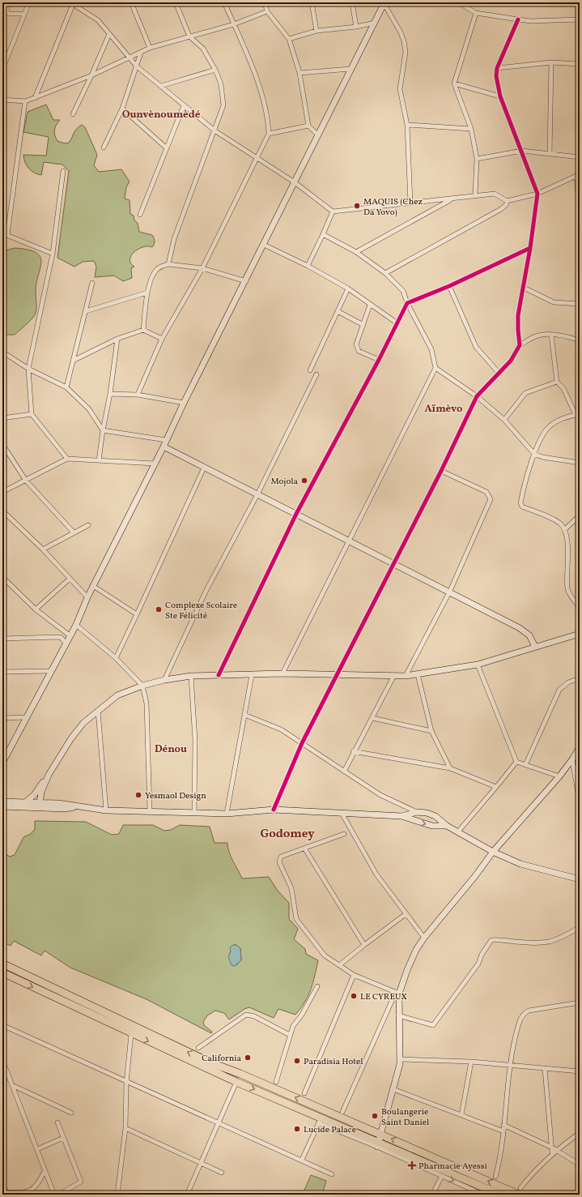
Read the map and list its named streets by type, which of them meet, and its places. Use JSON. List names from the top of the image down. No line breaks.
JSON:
{"districts":["Ounvènoumèdé","Aïmèvo","Dénou","Godomey"],"places":{"other":["MAQUIS (Chez Da Yovo)","Mojola","Complexe Scolaire Ste Félicité","Yesmaol Design","LE CYREUX","California","Paradisia Hotel","Boulangerie Saint Daniel","Lucide Palace"],"health":["Pharmacie Ayessi"]}}
